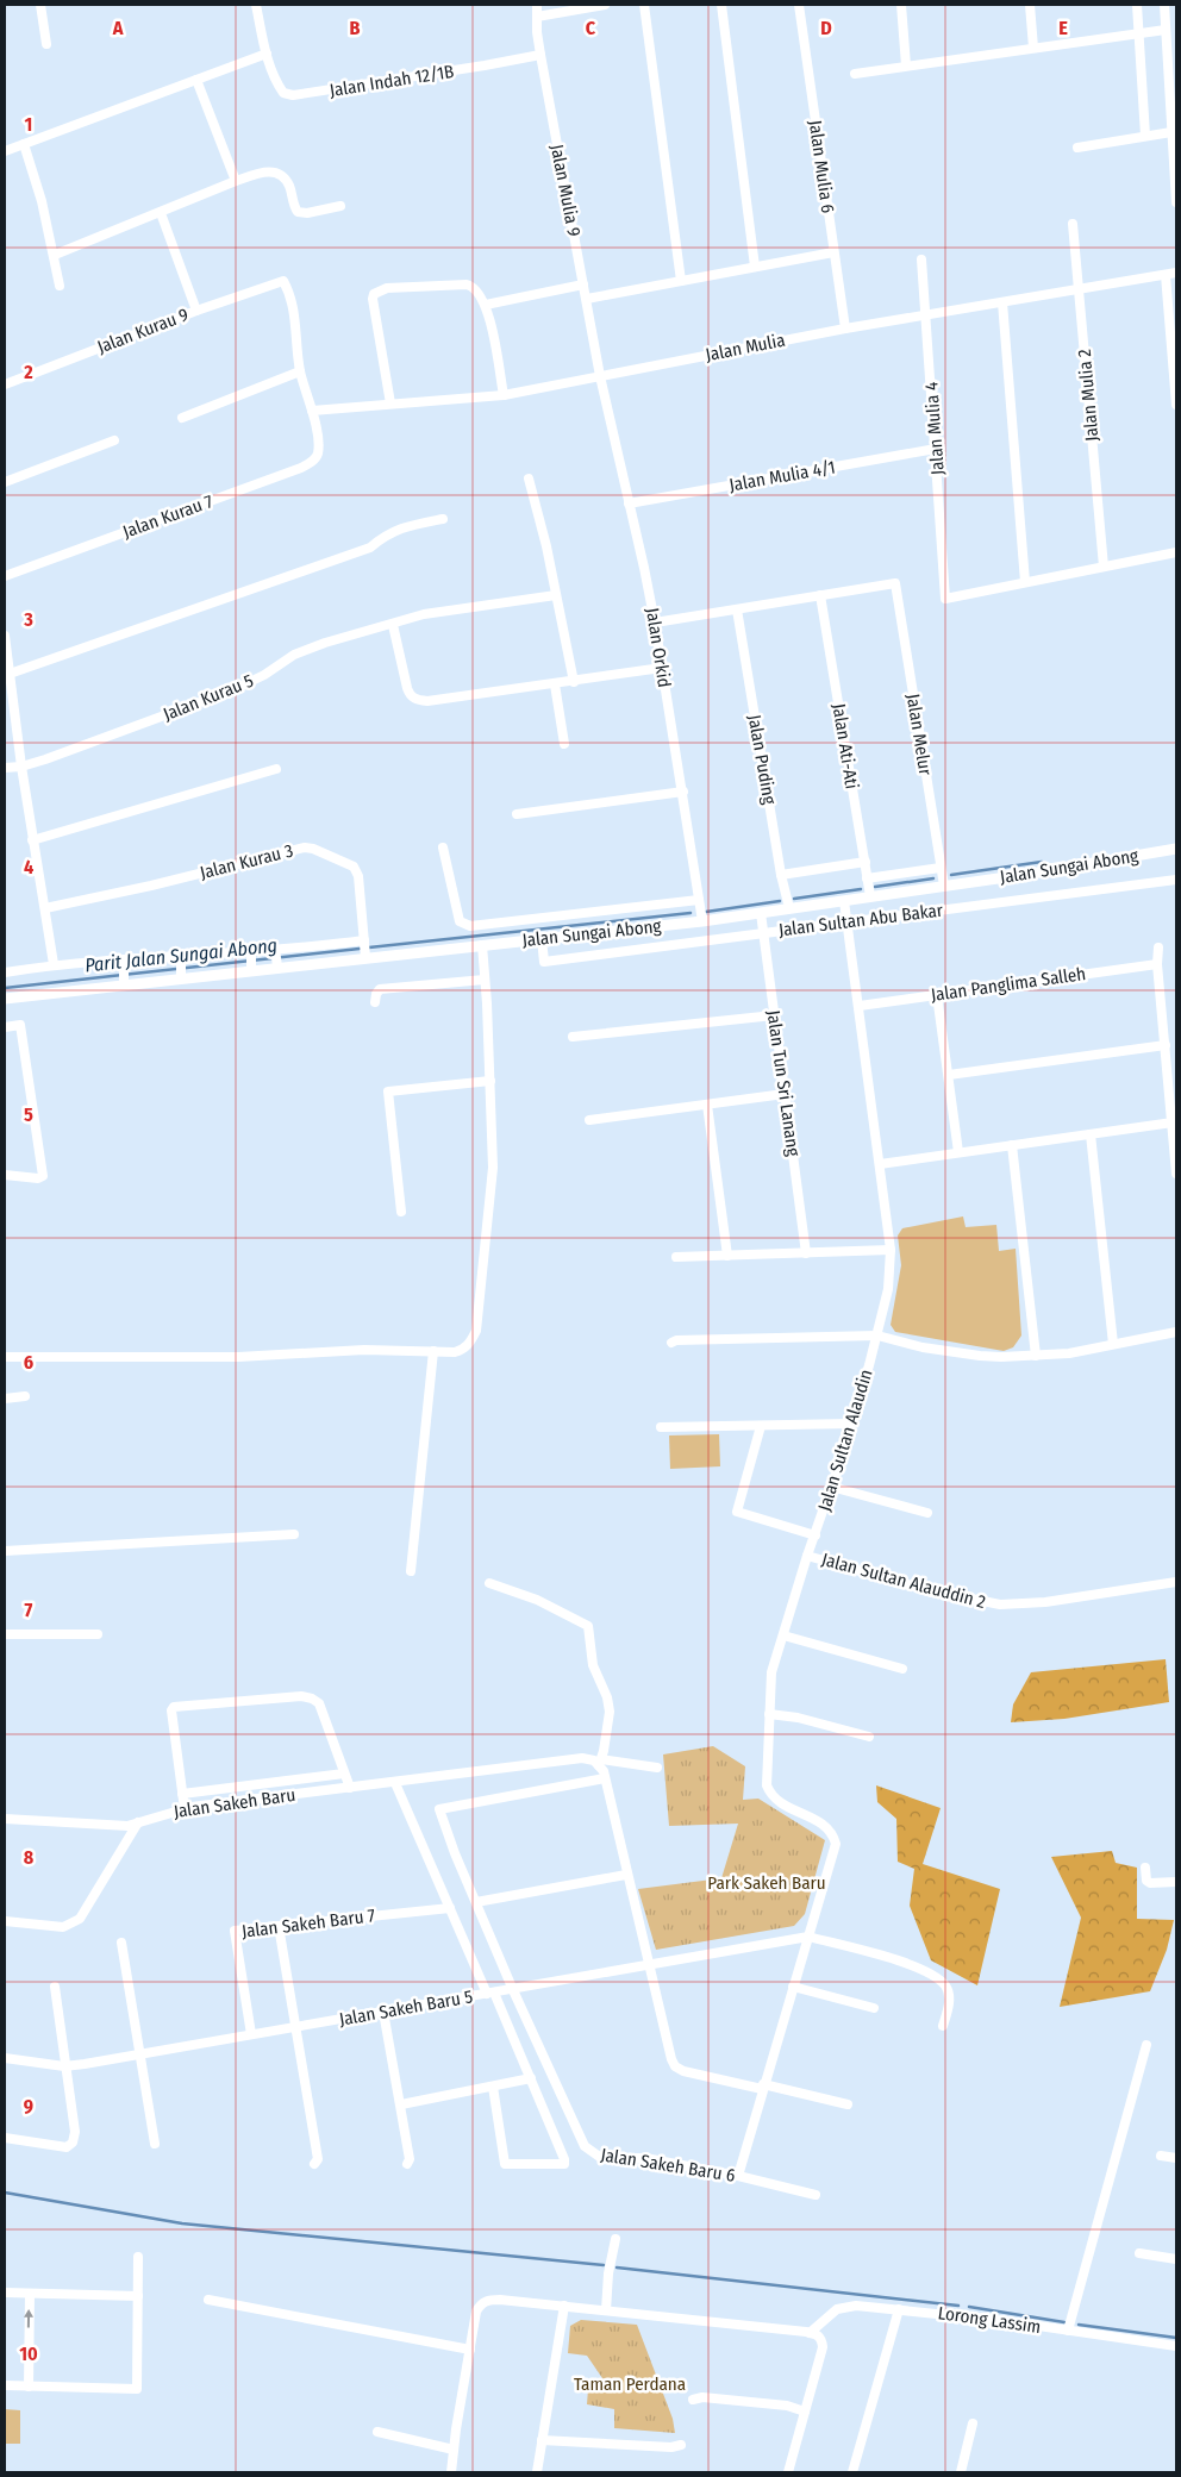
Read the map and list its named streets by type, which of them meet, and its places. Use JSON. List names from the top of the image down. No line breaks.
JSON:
{"streets":{"street":["Jalan Indah 12/1B","Jalan Mulia 6","Jalan Mulia 9","Jalan Kurau 9","Jalan Mulia","Jalan Mulia 2","Jalan Mulia 4","Jalan Mulia 4/1","Jalan Kurau 7","Jalan Orkid","Jalan Kurau 5","Jalan Melur","Jalan Ati-Ati","Jalan Puding","Jalan Kurau 3","Jalan Sungai Abong","Jalan Sultan Abu Bakar","Jalan Panglima Salleh","Jalan Tun Sri Lanang","Jalan Sultan Alaudin","Jalan Sultan Alauddin 2","Jalan Sakeh Baru","Jalan Sakeh Baru 7","Jalan Sakeh Baru 5","Jalan Sakeh Baru 6","Lorong Lassim"]},"crossings":[["Jalan Indah 12/1B","Jalan Mulia 9"],["Jalan Mulia 6","Jalan Mulia"],["Jalan Mulia 9","Jalan Mulia"],["Jalan Mulia 9","Jalan Orkid"],["Jalan Mulia","Jalan Mulia 2"],["Jalan Mulia","Jalan Mulia 4"],["Jalan Mulia","Jalan Kurau 7"],["Jalan Mulia","Jalan Orkid"],["Jalan Mulia 4","Jalan Mulia 4/1"],["Jalan Mulia 4/1","Jalan Orkid"],["Jalan Orkid","Jalan Sungai Abong"],["Jalan Melur","Jalan Ati-Ati"],["Jalan Melur","Jalan Sungai Abong"],["Jalan Ati-Ati","Jalan Sungai Abong"],["Jalan Puding","Jalan Sungai Abong"],["Jalan Kurau 3","Jalan Sungai Abong"],["Jalan Sungai Abong","Jalan Sultan Abu Bakar"],["Jalan Sungai Abong","Jalan Tun Sri Lanang"],["Jalan Sungai Abong","Jalan Sultan Alaudin"],["Jalan Sultan Abu Bakar","Jalan Tun Sri Lanang"],["Jalan Sultan Abu Bakar","Jalan Sultan Alaudin"],["Jalan Panglima Salleh","Jalan Sultan Alaudin"],["Jalan Sultan Alaudin","Jalan Sultan Alauddin 2"],["Jalan Sultan Alaudin","Jalan Sakeh Baru 5"],["Jalan Sakeh Baru 7","Jalan Sakeh Baru 5"],["Jalan Sakeh Baru 5","Jalan Sakeh Baru 6"]],"water":["Parit Jalan Sungai Abong"],"parks":["Park Sakeh Baru","Taman Perdana"],"grid":{"columns":["A","B","C","D","E"],"rows":["1","2","3","4","5","6","7","8","9","10"]}}
